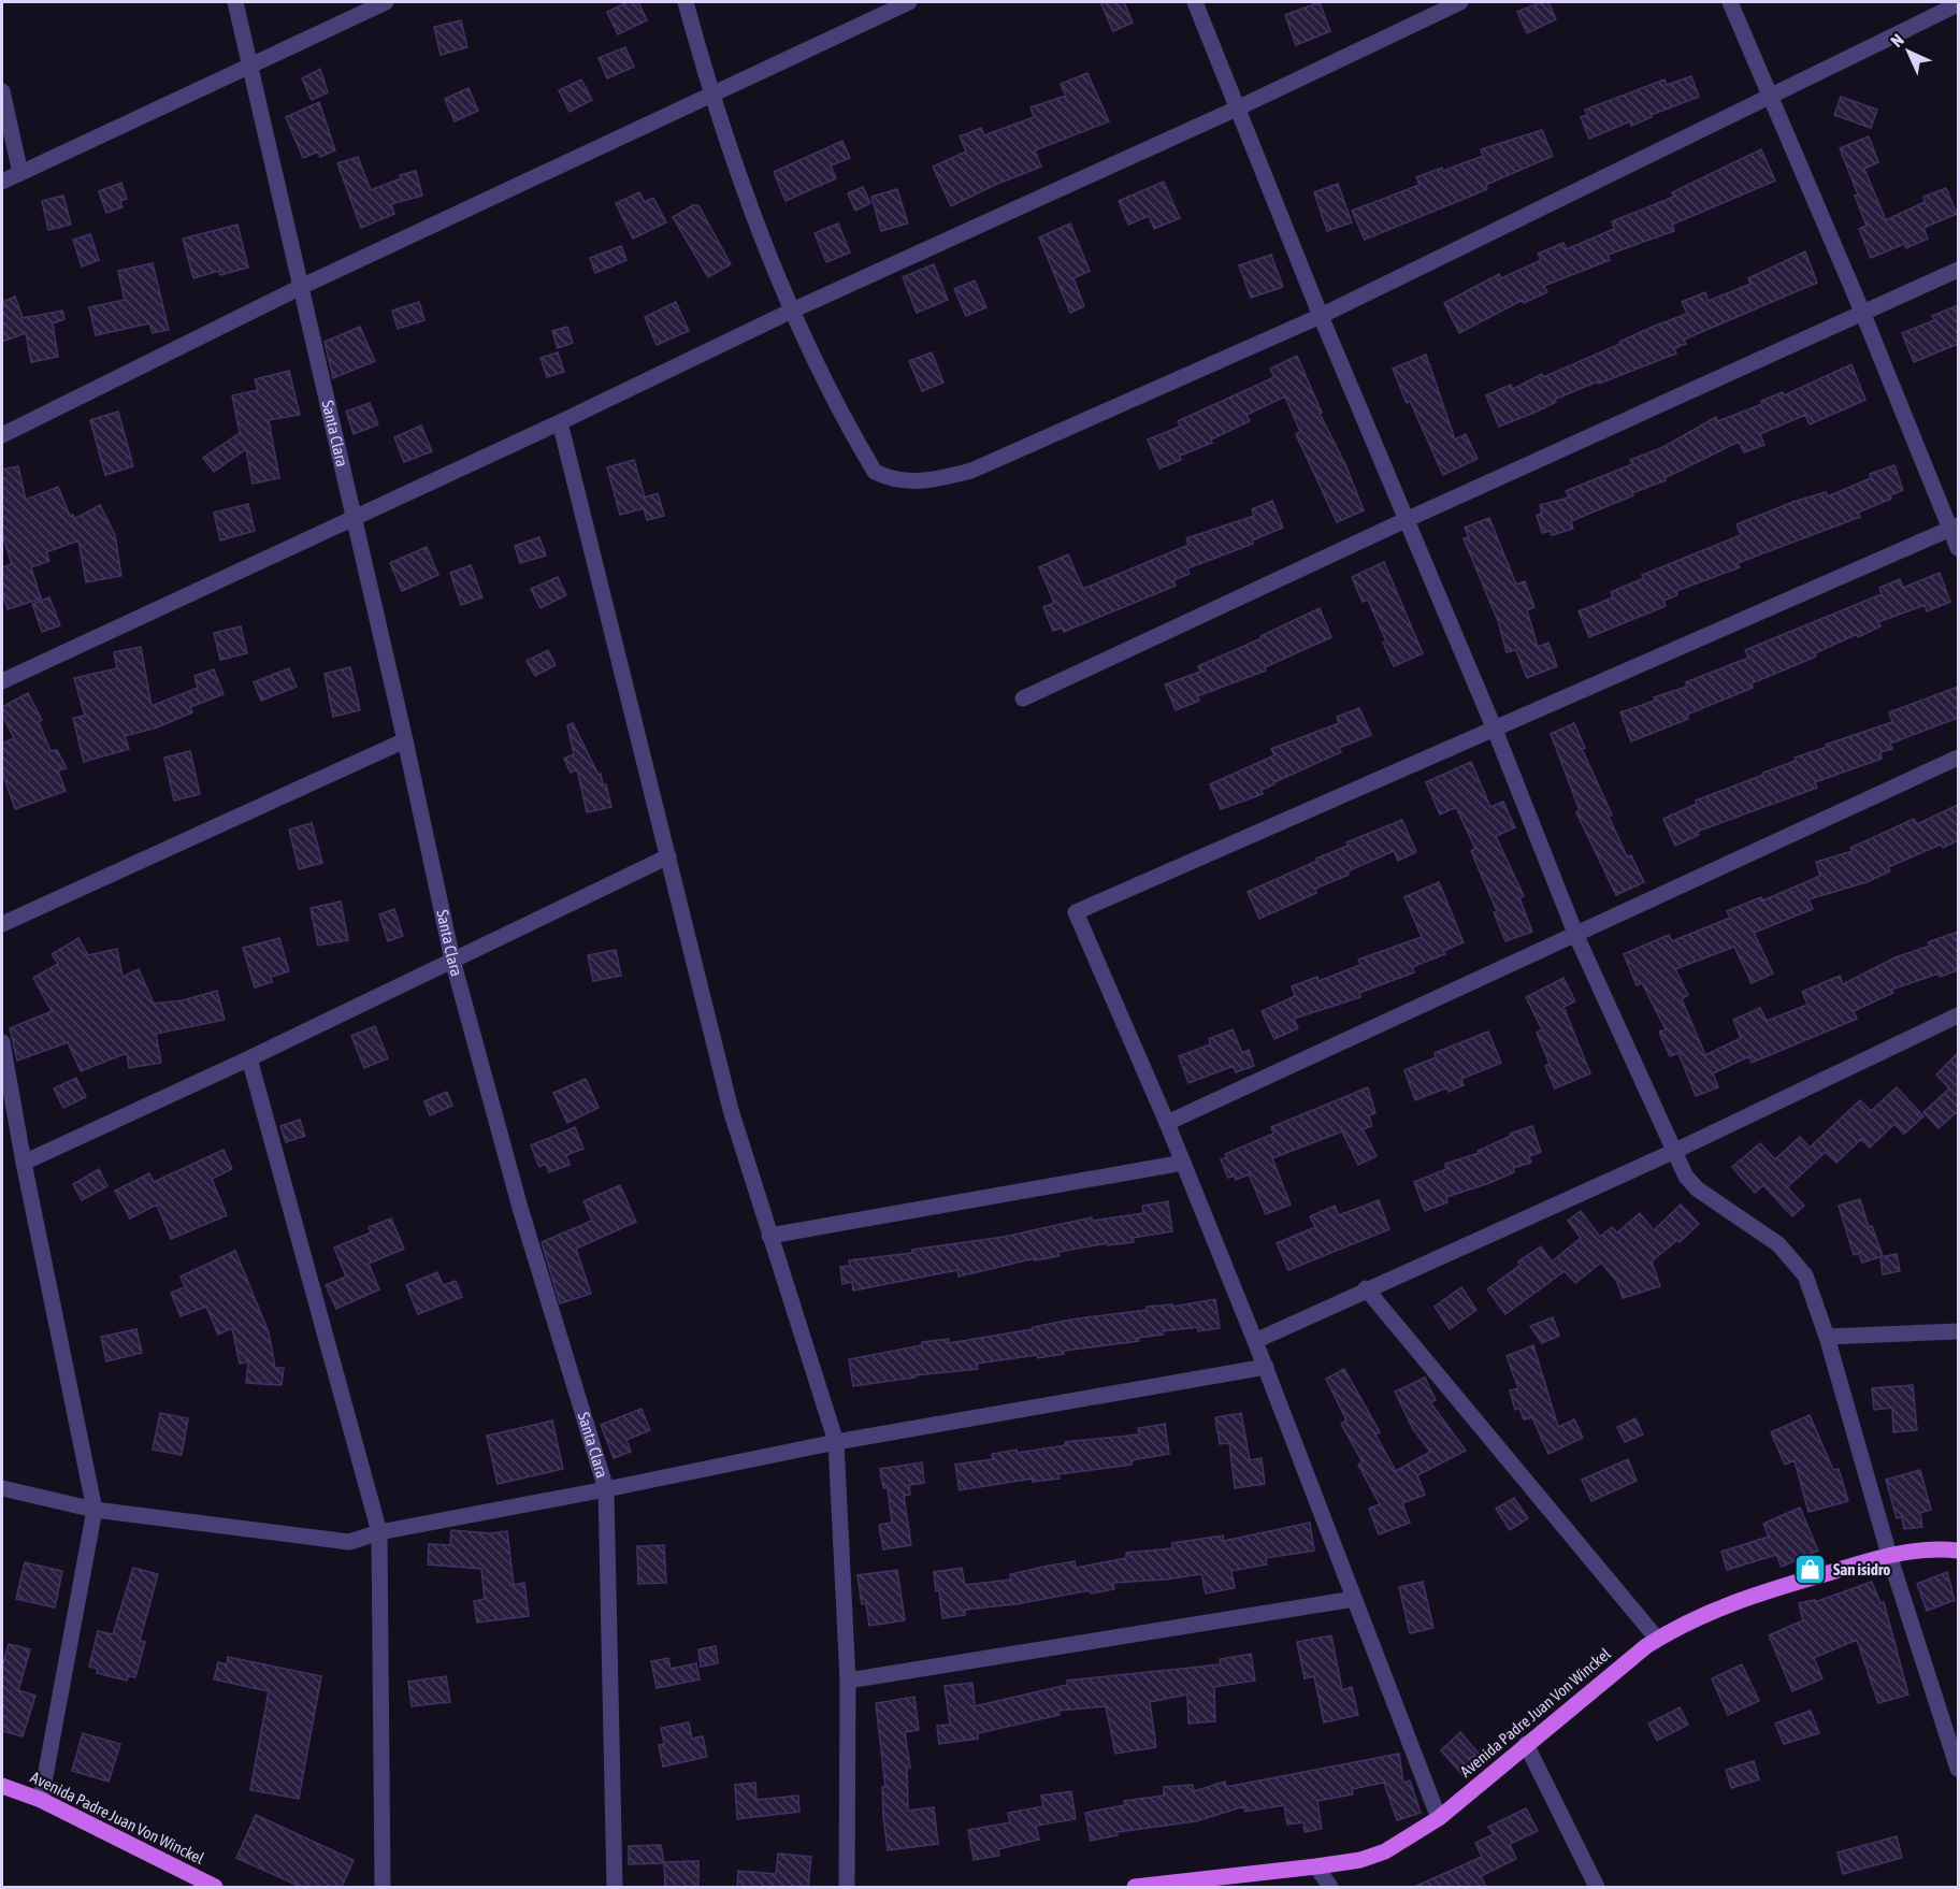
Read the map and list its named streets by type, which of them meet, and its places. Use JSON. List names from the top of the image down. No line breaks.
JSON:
{"streets":{"main road":["Avenida Padre Juan Von Winckel"],"street":["Santa Clara"]},"places":{"shop":["San isidro"]},"north":"top left"}
